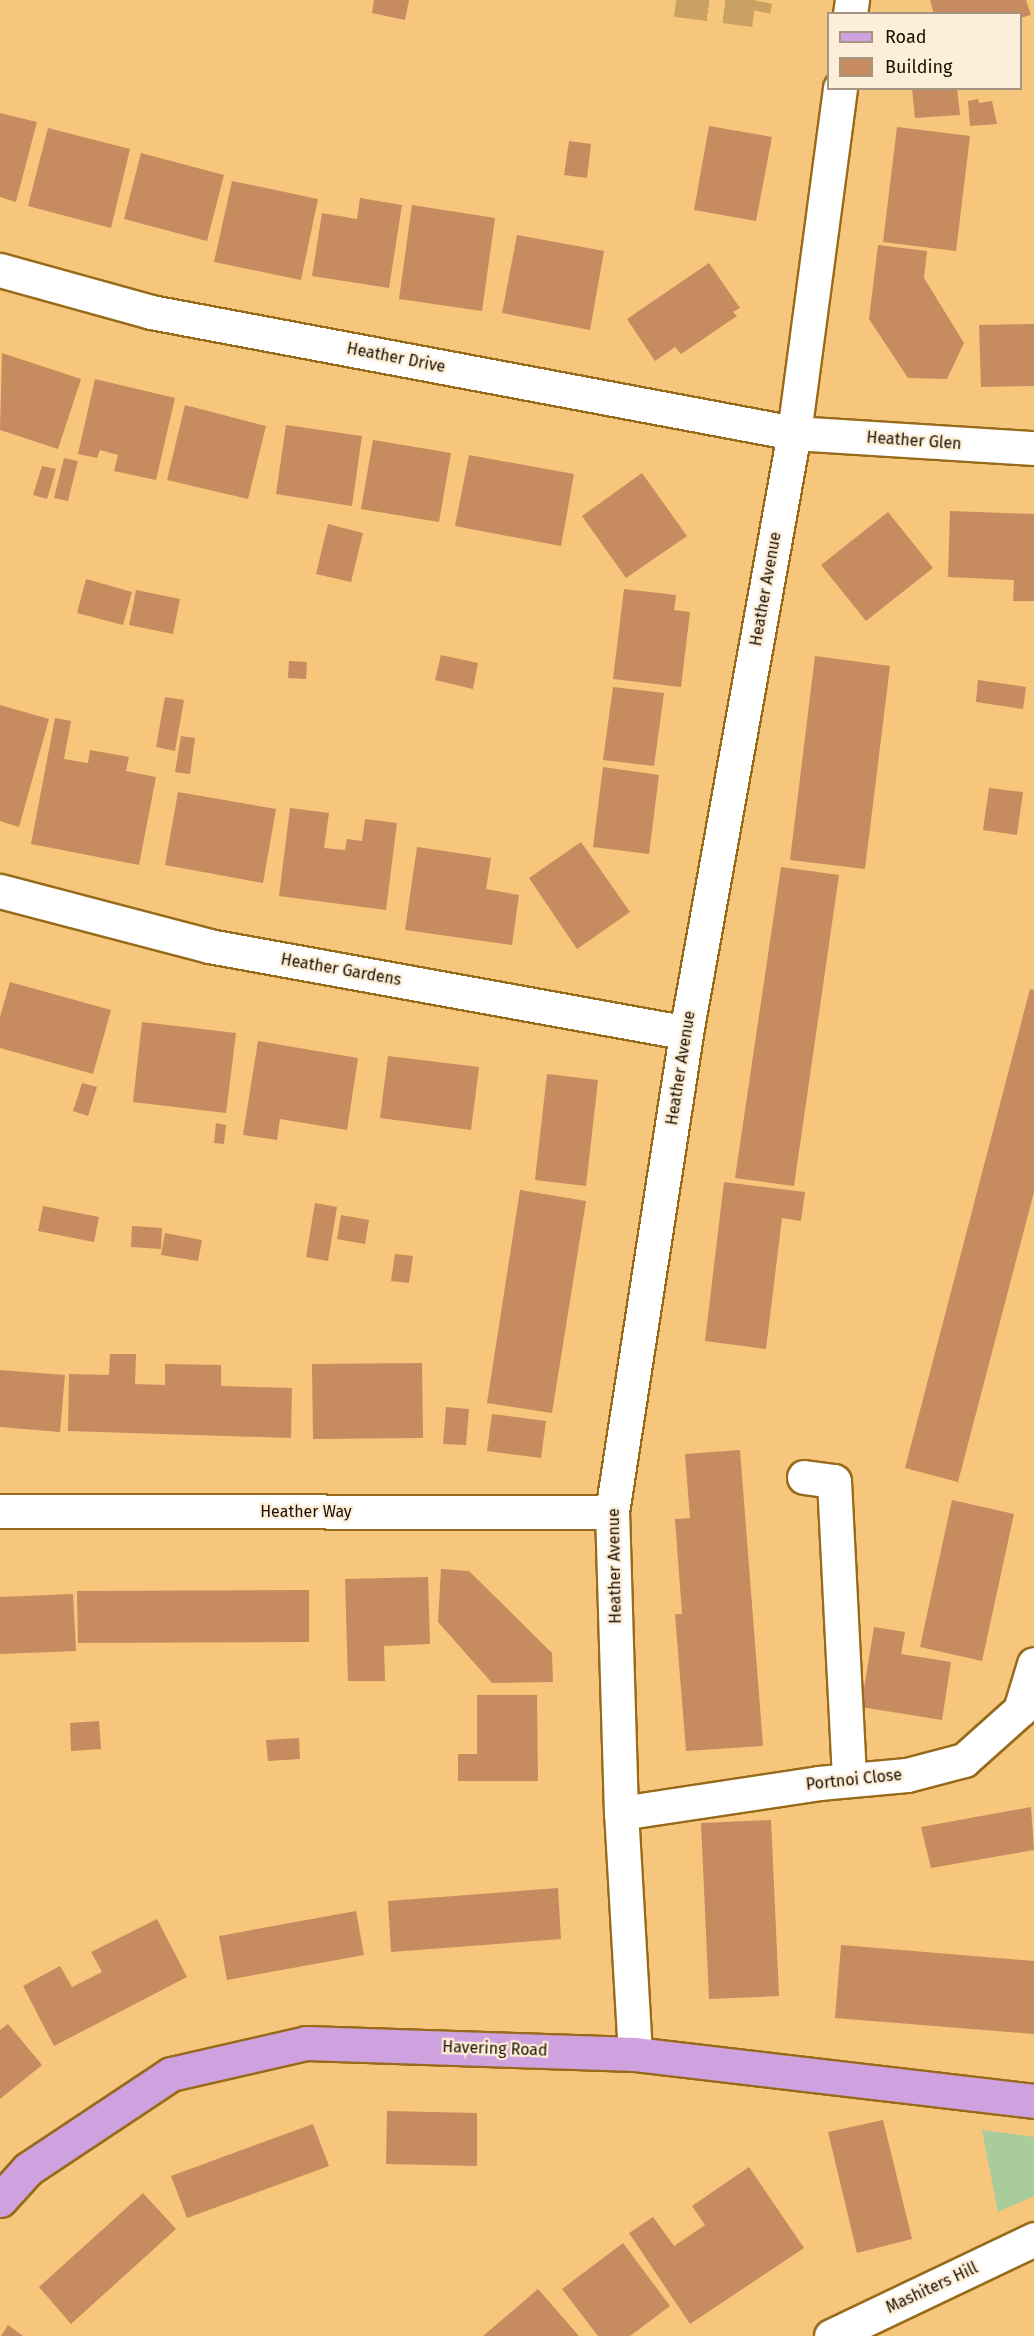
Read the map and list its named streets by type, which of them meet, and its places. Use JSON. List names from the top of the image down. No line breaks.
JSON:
{"streets":{"main road":["Havering Road"],"street":["Heather Drive","Heather Glen","Heather Avenue","Heather Gardens","Heather Way","Portnoi Close","Mashiters Hill"]},"crossings":[["Heather Drive","Heather Glen"],["Heather Drive","Heather Avenue"],["Heather Glen","Heather Avenue"],["Heather Avenue","Heather Gardens"],["Heather Avenue","Heather Way"],["Heather Avenue","Portnoi Close"],["Heather Avenue","Havering Road"]],"legend":["Road","Building"]}
